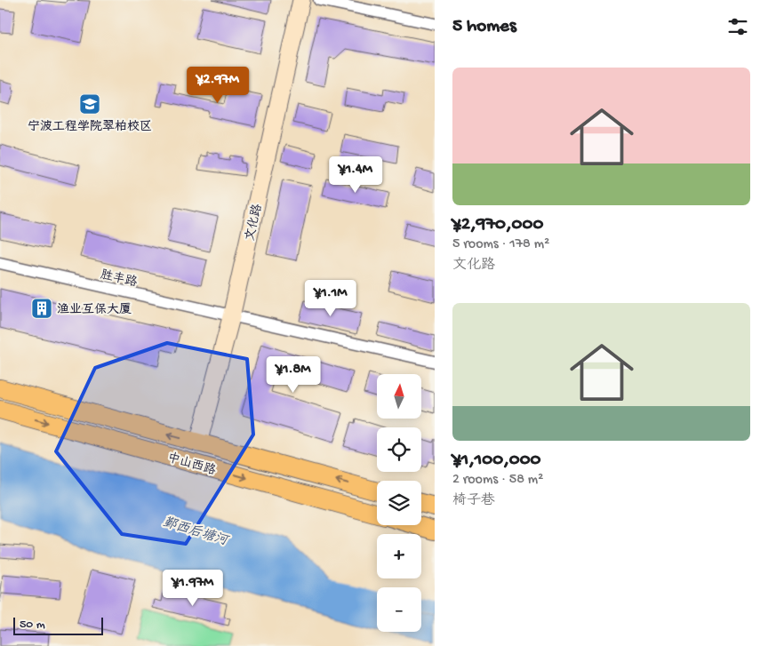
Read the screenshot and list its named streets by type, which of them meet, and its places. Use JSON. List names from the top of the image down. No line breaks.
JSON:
{"streets":{"main road":["中山西路"],"street":["文化路","胜丰路"]},"crossings":[["文化路","胜丰路"],["文化路","中山西路"]],"water":["鄞西后塘河"],"places":{"school or university":["宁波工程学院翠柏校区"],"building":["渔业互保大厦"]},"scale_bar":"50 m","north":"top","page":{"heading":"5 homes","list":[{"name":"¥2,970,000","note":"5 rooms · 178 m² · 文化路"},{"name":"¥1,100,000","note":"2 rooms · 58 m² · 椅子巷"}],"price":["¥2.97M","¥1.4M","¥1.1M","¥1.8M","¥1.97M"],"map_buttons":["+","−"],"scale":"50 m"}}
